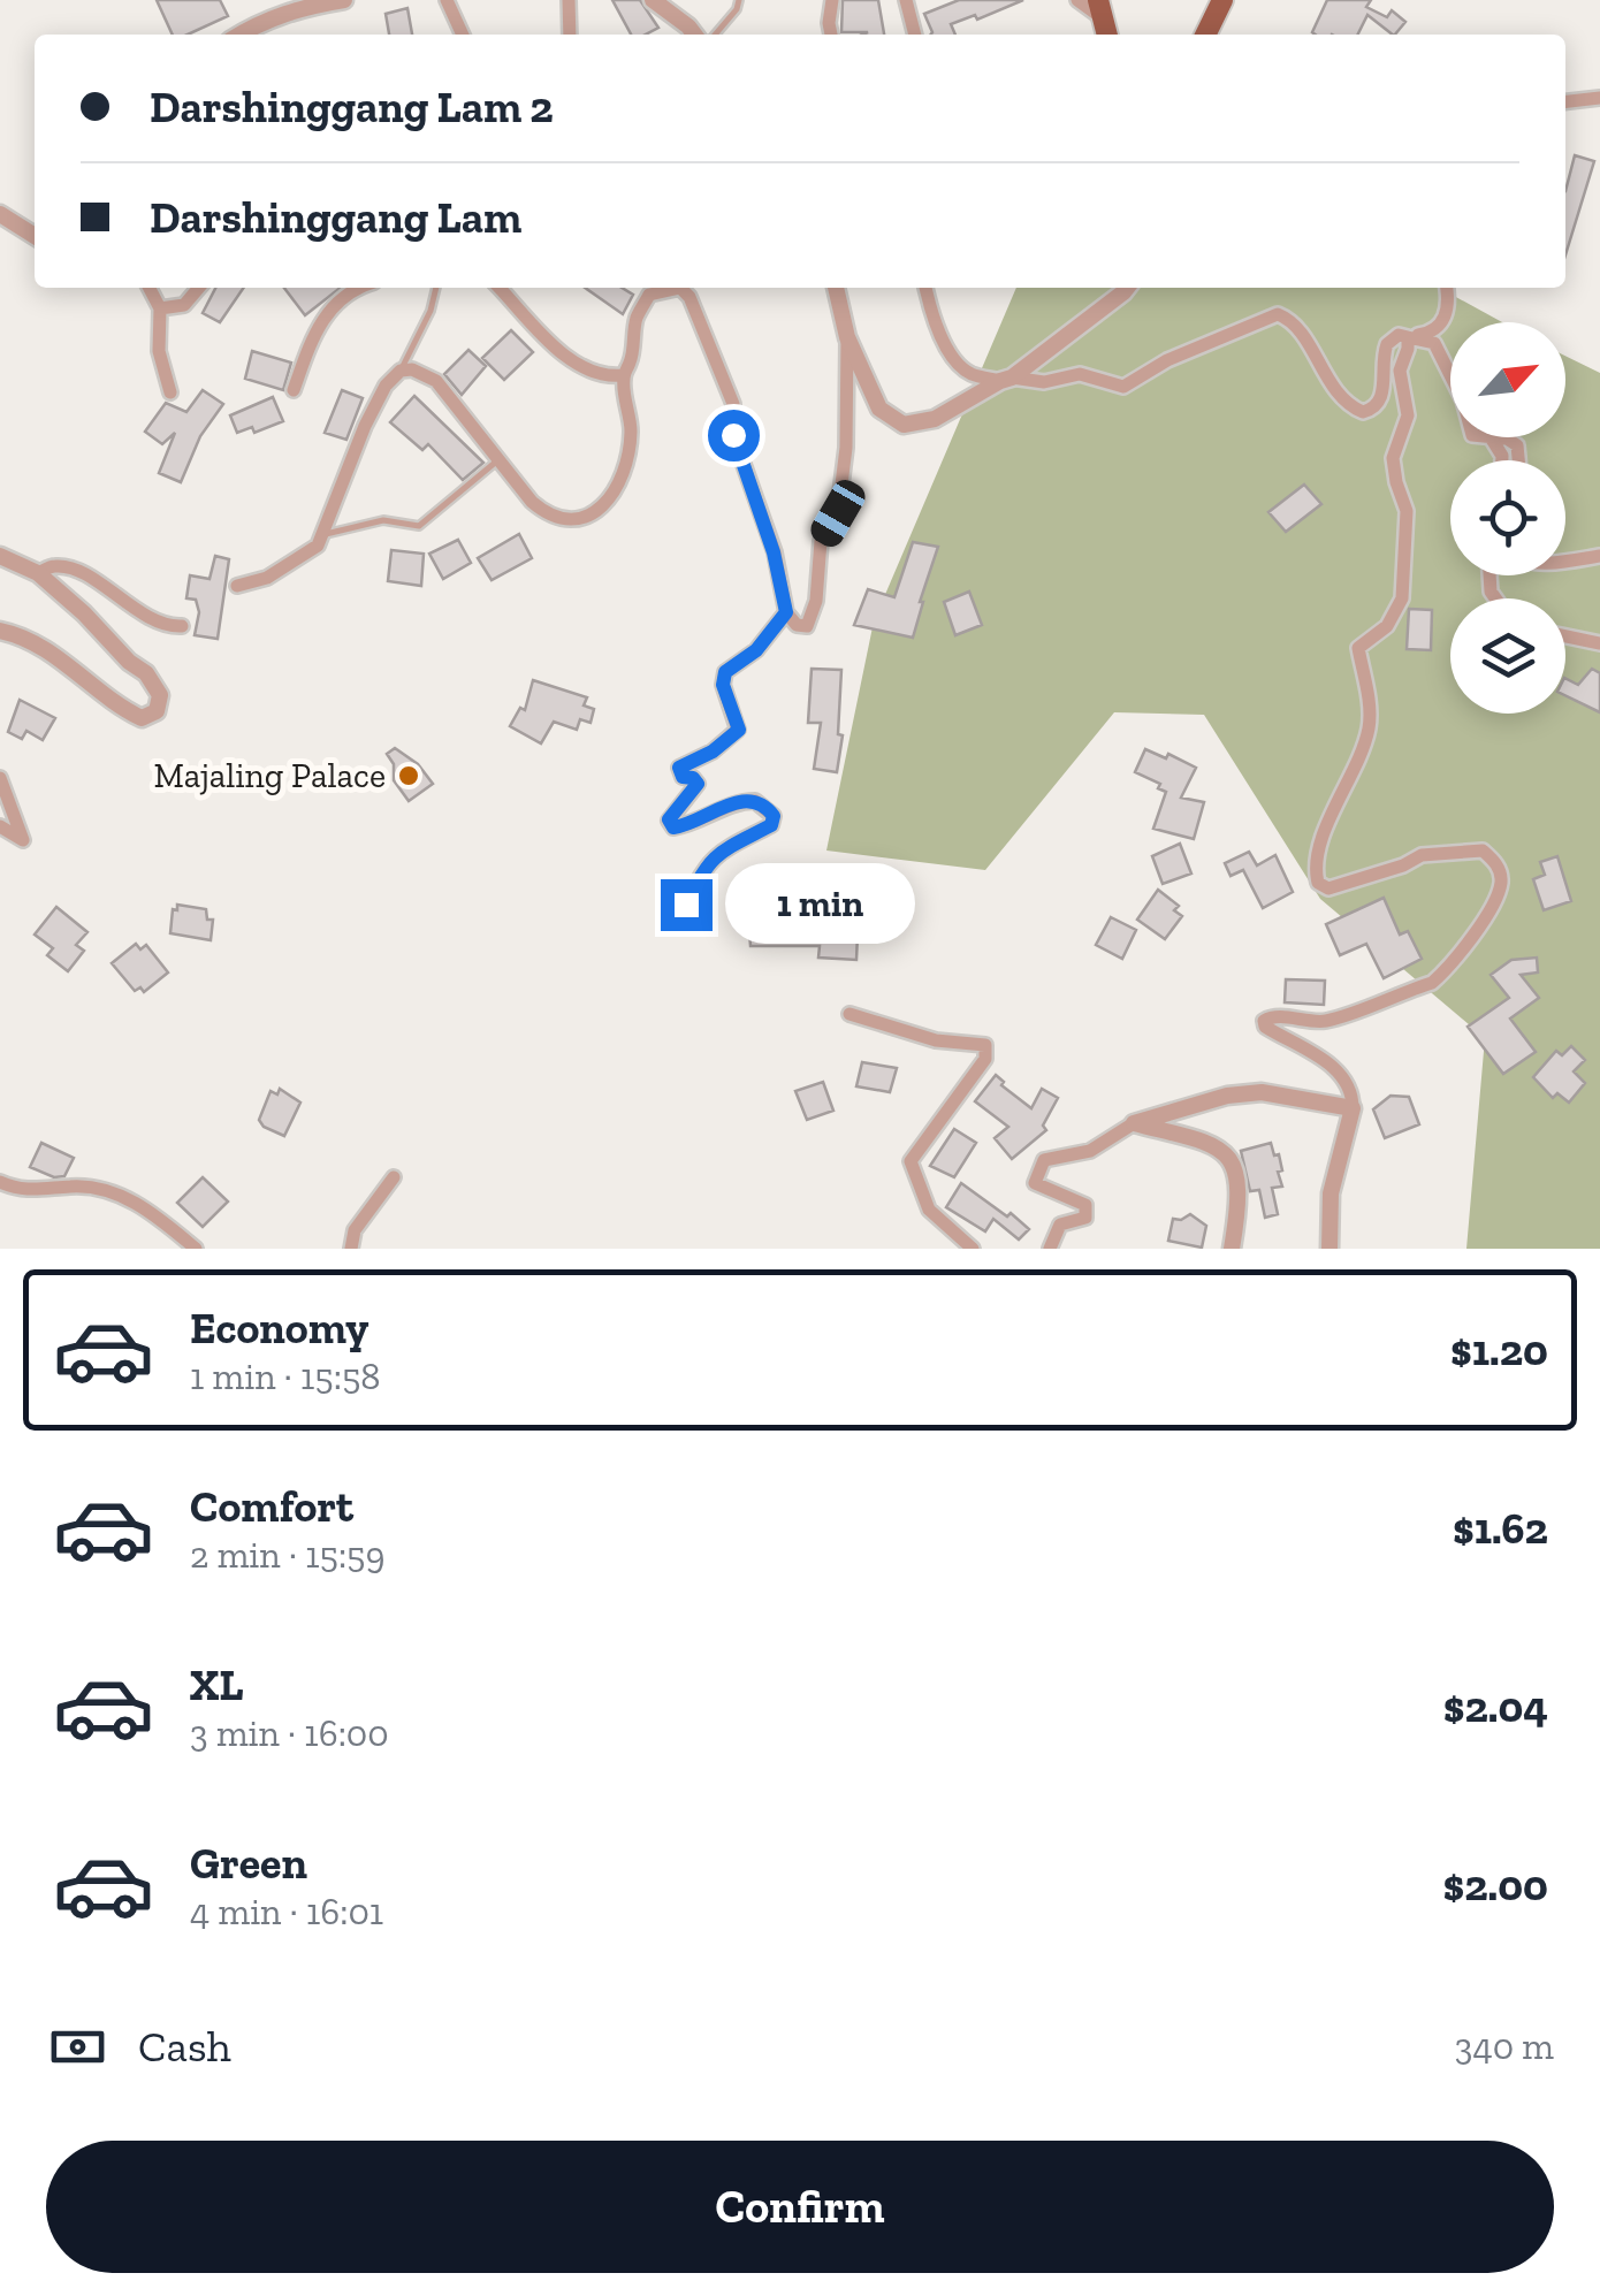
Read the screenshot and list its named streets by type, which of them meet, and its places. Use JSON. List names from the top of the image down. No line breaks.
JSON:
{"places":["Majaling Palace"],"north":"top right","page":{"banner":["Darshinggang Lam 2","Darshinggang Lam"],"bubble":"1 min","list":[{"name":"Economy","note":"1 min · 15:58","value":"$1.20"},{"name":"Comfort","note":"2 min · 15:59","value":"$1.62"},{"name":"XL","note":"3 min · 16:00","value":"$2.04"},{"name":"Green","note":"4 min · 16:01","value":"$2.00"}],"pay":["Cash","340 m"],"buttons":"Confirm"}}
